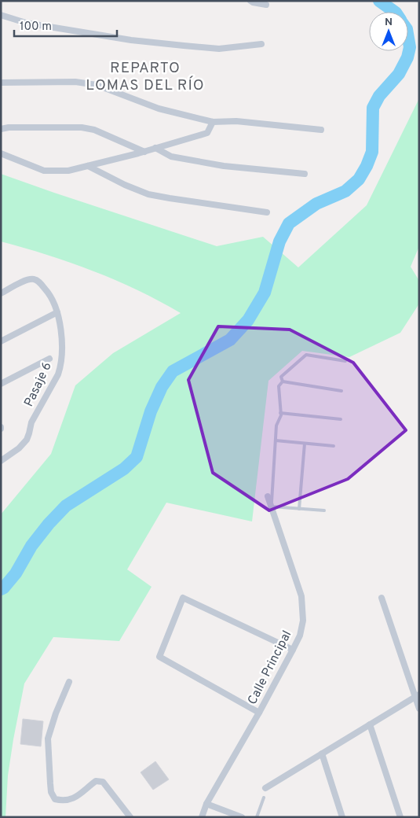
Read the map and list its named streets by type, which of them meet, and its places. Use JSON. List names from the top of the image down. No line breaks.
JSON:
{"streets":{"street":["Pasaje 6","Calle Principal"]},"districts":["REPARTO LOMAS DEL RÍO"],"scale_bar":"100 m","north":"top"}
